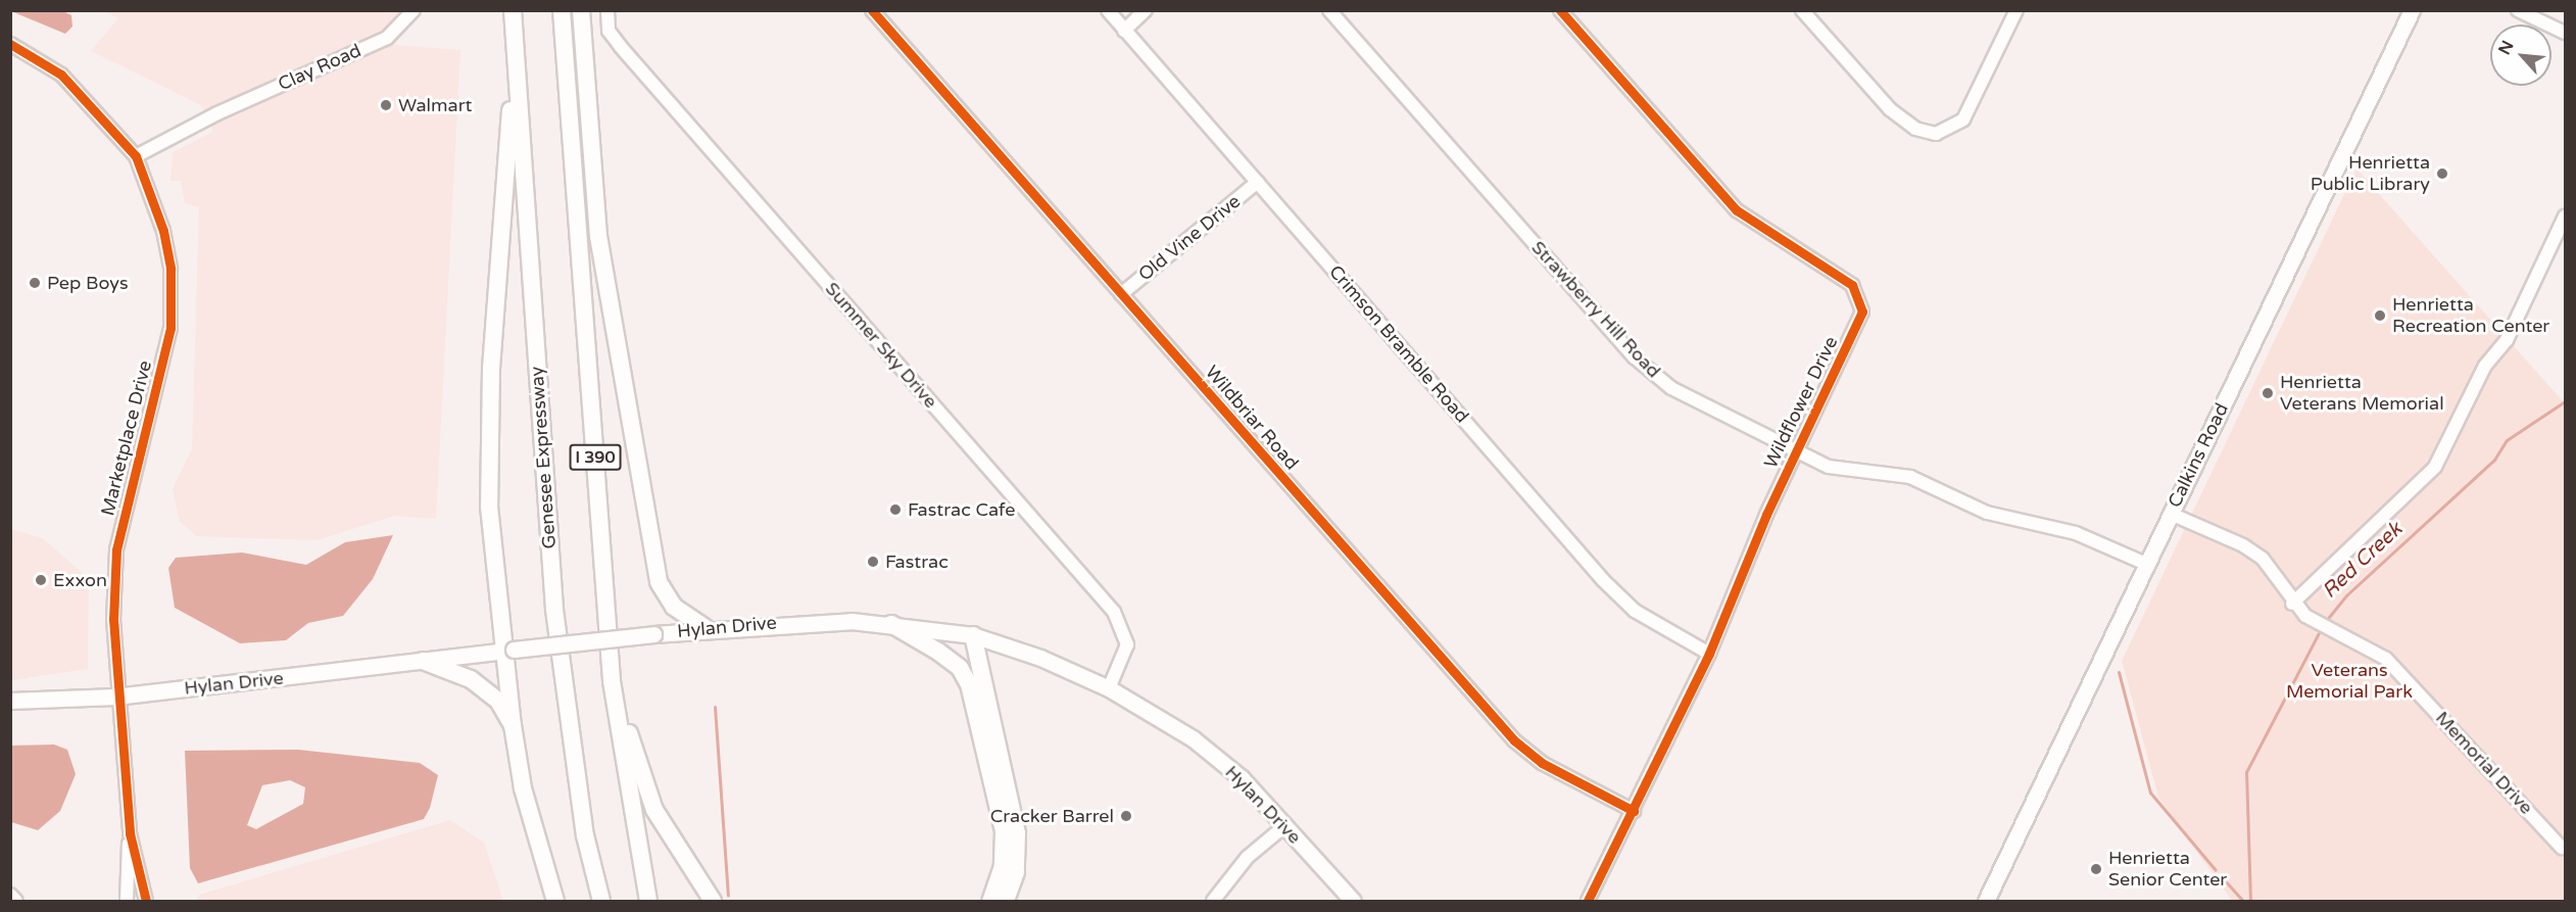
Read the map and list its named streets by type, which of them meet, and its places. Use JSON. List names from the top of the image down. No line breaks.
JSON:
{"streets":{"highway":["Genesee Expressway","I 390"],"main road":["Calkins Road","Hylan Drive"],"street":["Clay Road","Old Vine Drive","Strawberry Hill Road","Crimson Bramble Road","Summer Sky Drive","Wildflower Drive","Wildbriar Road","Marketplace Drive","Memorial Drive"]},"crossings":[["Clay Road","Marketplace Drive"],["Old Vine Drive","Crimson Bramble Road"],["Old Vine Drive","Wildbriar Road"],["Strawberry Hill Road","Wildflower Drive"],["Strawberry Hill Road","Calkins Road"],["Crimson Bramble Road","Wildflower Drive"],["Summer Sky Drive","Hylan Drive"],["Wildflower Drive","Wildbriar Road"],["Marketplace Drive","Hylan Drive"],["Calkins Road","Memorial Drive"]],"water":["Red Creek"],"parks":["Veterans Memorial Park"],"places":["Walmart","Henrietta Public Library","Pep Boys","Henrietta Recreation Center","Henrietta Veterans Memorial","Fastrac Cafe","Fastrac","Exxon","Cracker Barrel","Henrietta Senior Center"],"north":"top left"}
